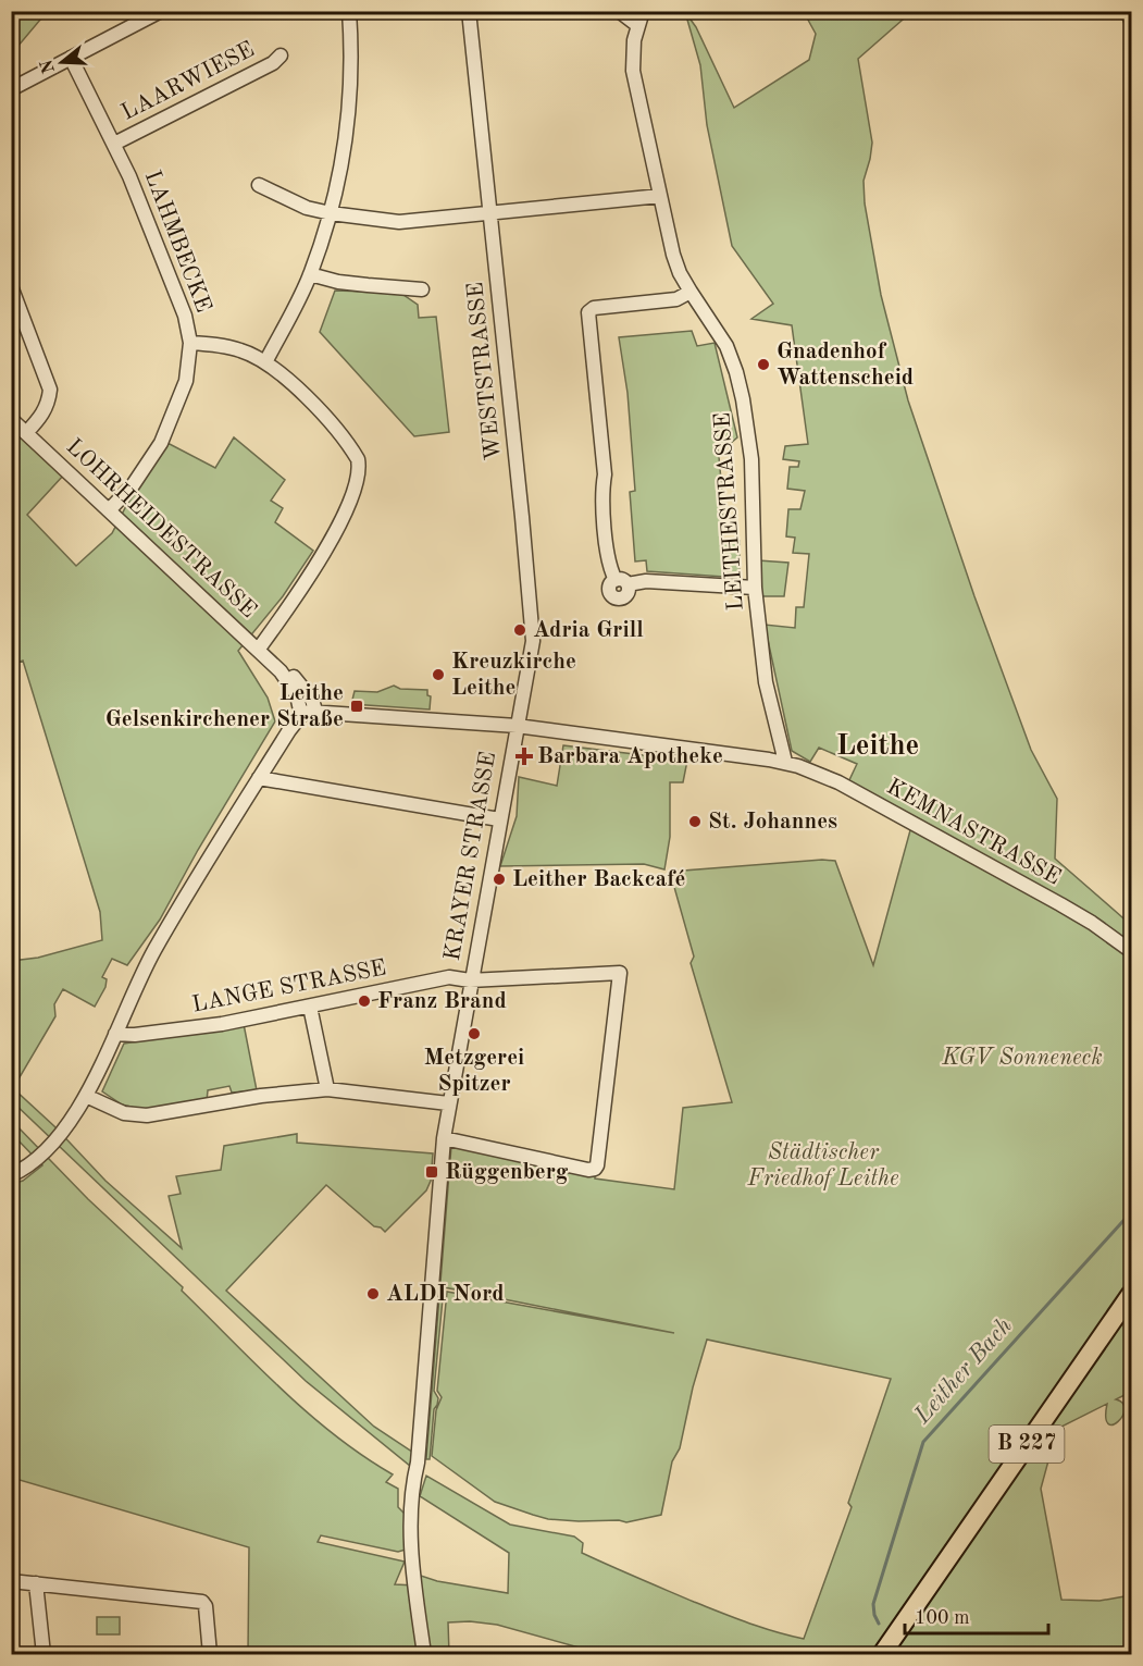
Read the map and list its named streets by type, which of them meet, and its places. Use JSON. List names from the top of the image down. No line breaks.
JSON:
{"streets":{"main road":["B 227"],"street":["LAARWIESE","LAHMBECKE","WESTSTRASSE","LEITHESTRASSE","LOHRHEIDESTRASSE","KEMNASTRASSE","KRAYER STRASSE","LANGE STRASSE"]},"crossings":[["LAARWIESE","LAHMBECKE"],["LAHMBECKE","LOHRHEIDESTRASSE"],["WESTSTRASSE","KEMNASTRASSE"],["WESTSTRASSE","KRAYER STRASSE"],["LEITHESTRASSE","KEMNASTRASSE"],["LOHRHEIDESTRASSE","KEMNASTRASSE"],["KEMNASTRASSE","KRAYER STRASSE"],["KRAYER STRASSE","LANGE STRASSE"]],"districts":["Leithe"],"water":["Leither Bach"],"parks":["KGV Sonneneck","Städtischer Friedhof Leithe"],"places":{"other":["Gnadenhof Wattenscheid","Adria Grill","Kreuzkirche Leithe","St. Johannes","Leither Backcafé","Franz Brand","Metzgerei Spitzer","ALDI Nord"],"transit":["Leithe Gelsenkirchener Straße","Rüggenberg"],"health":["Barbara Apotheke"]},"scale_bar":"100 m","north":"left"}
